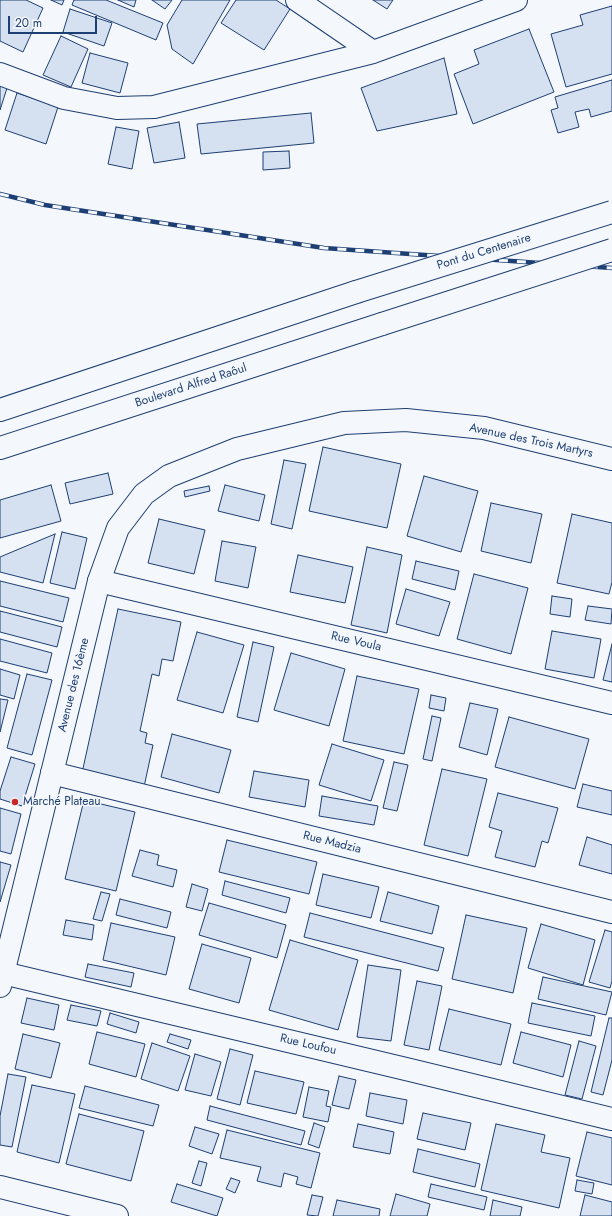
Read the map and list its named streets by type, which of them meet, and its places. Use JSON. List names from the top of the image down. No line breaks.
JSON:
{"streets":{"street":["Pont du Centenaire","Boulevard Alfred Raôul","Avenue des Trois Martyrs","Rue Voula","Avenue des 16ème","Rue Madzia","Rue Loufou"]},"crossings":[["Avenue des Trois Martyrs","Avenue des 16ème"],["Rue Voula","Avenue des 16ème"],["Avenue des 16ème","Rue Madzia"],["Avenue des 16ème","Rue Loufou"]],"places":["Marché Plateau"],"scale_bar":"20 m"}
